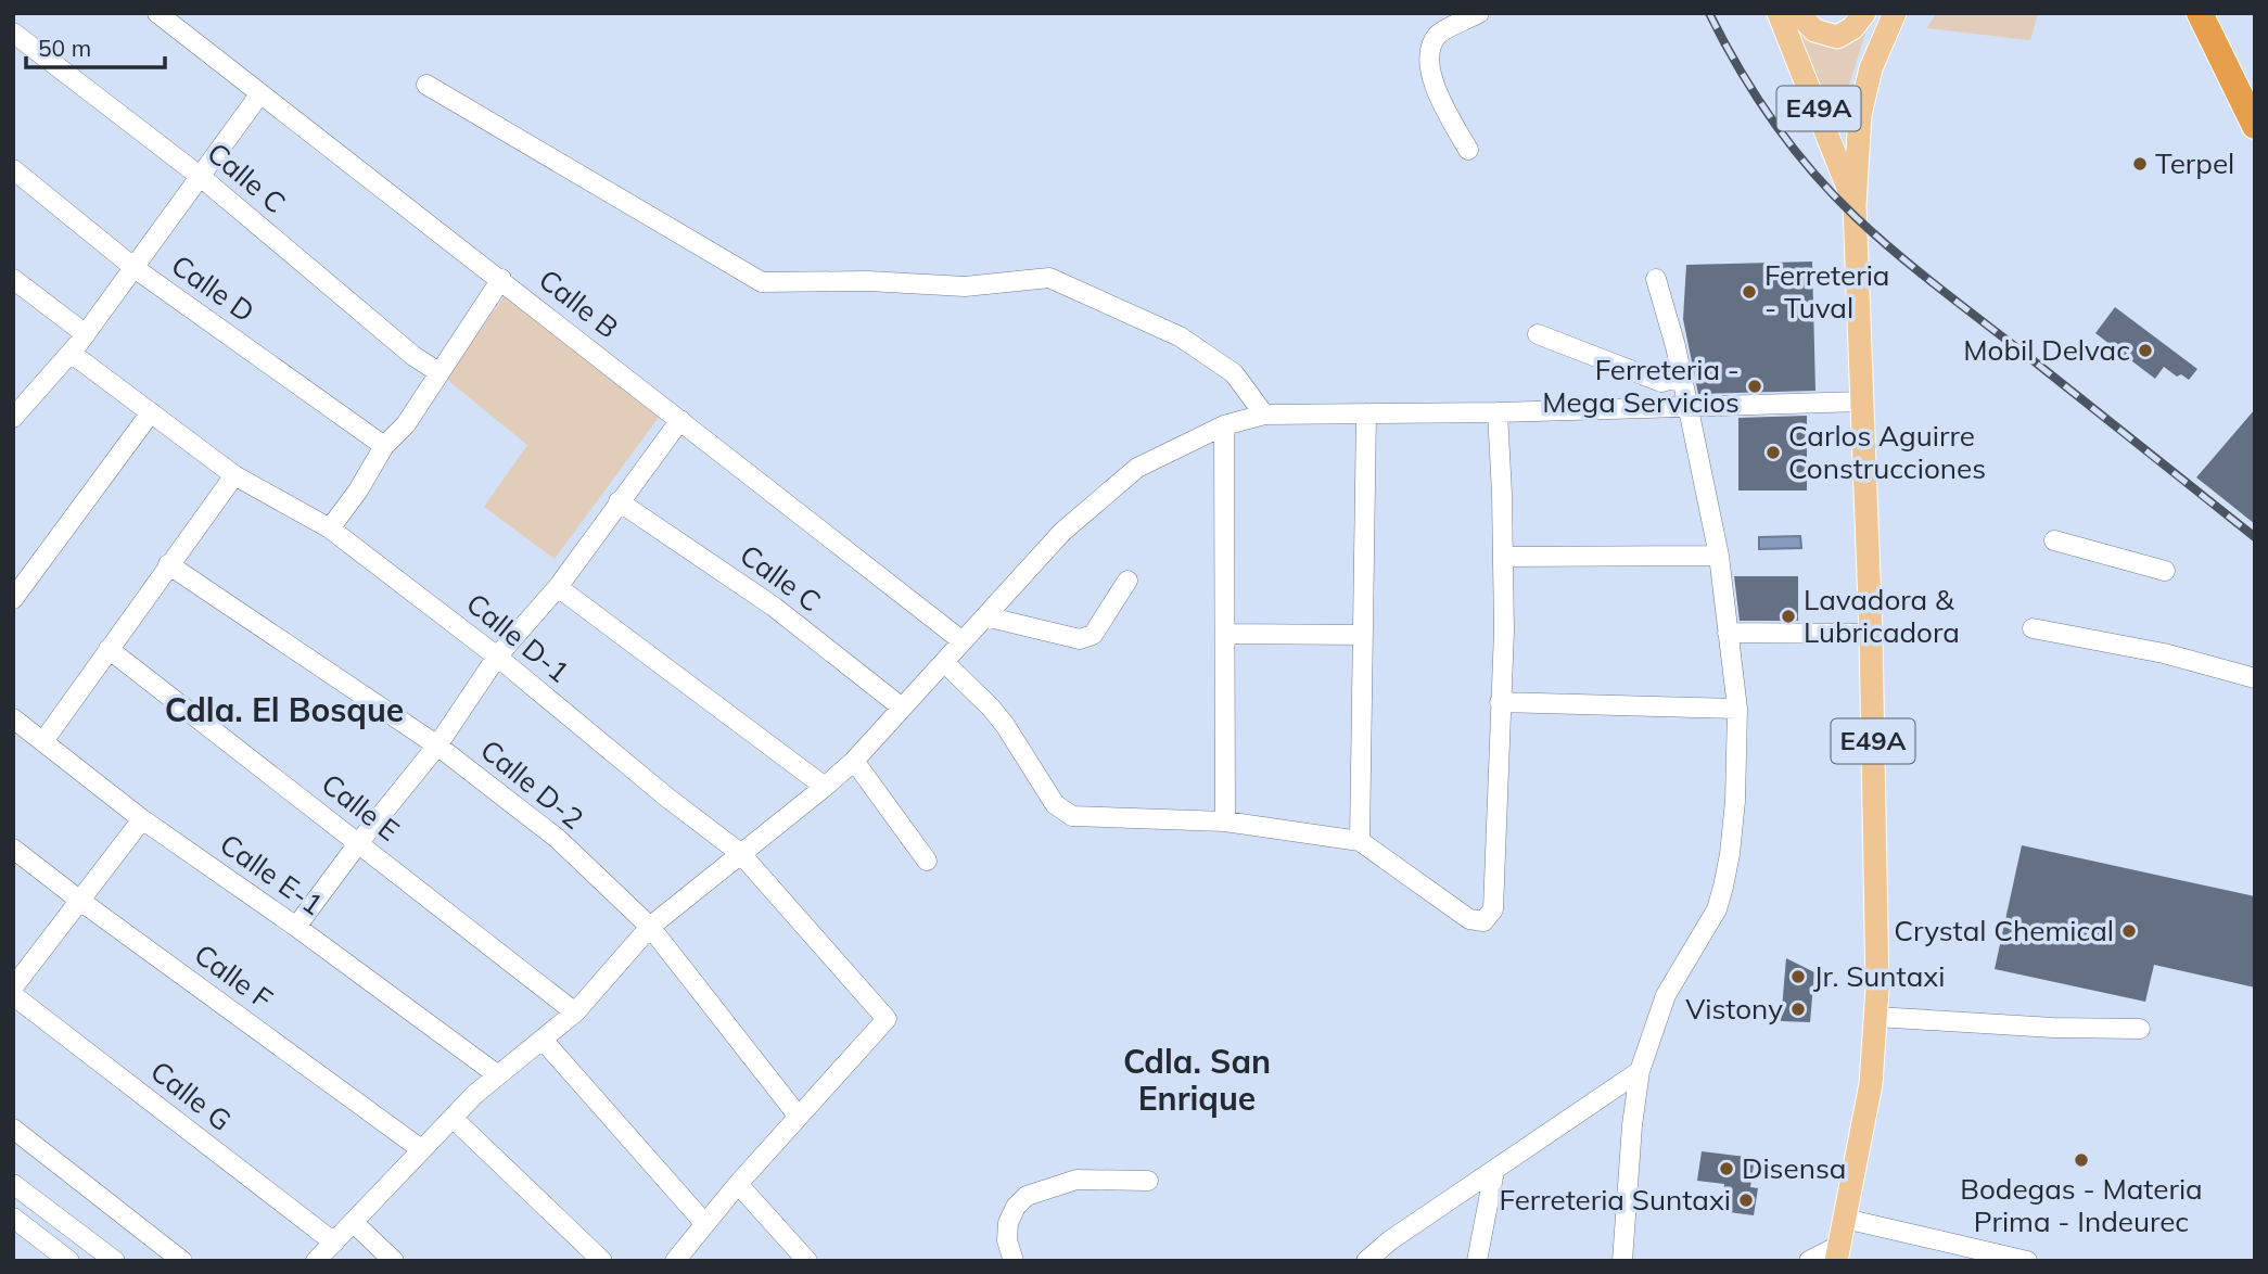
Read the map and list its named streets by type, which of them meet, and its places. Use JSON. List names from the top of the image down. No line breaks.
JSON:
{"streets":{"main road":["E49A"],"street":["Calle C","Calle D","Calle B","Calle D-1","Calle D-2","Calle E","Calle E-1","Calle F","Calle G"]},"crossings":[["Calle D-1","Calle D-2"]],"districts":["Cdla. El Bosque","Cdla. San Enrique"],"places":["Terpel","Ferreteria - Tuval","Mobil Delvac","Ferreteria - Mega Servicios","Carlos Aguirre Construcciones","Lavadora & Lubricadora","Crystal Chemical","Jr. Suntaxi","Vistony","Bodegas - Materia Prima - Indeurec","Disensa","Ferreteria Suntaxi"],"scale_bar":"50 m"}
